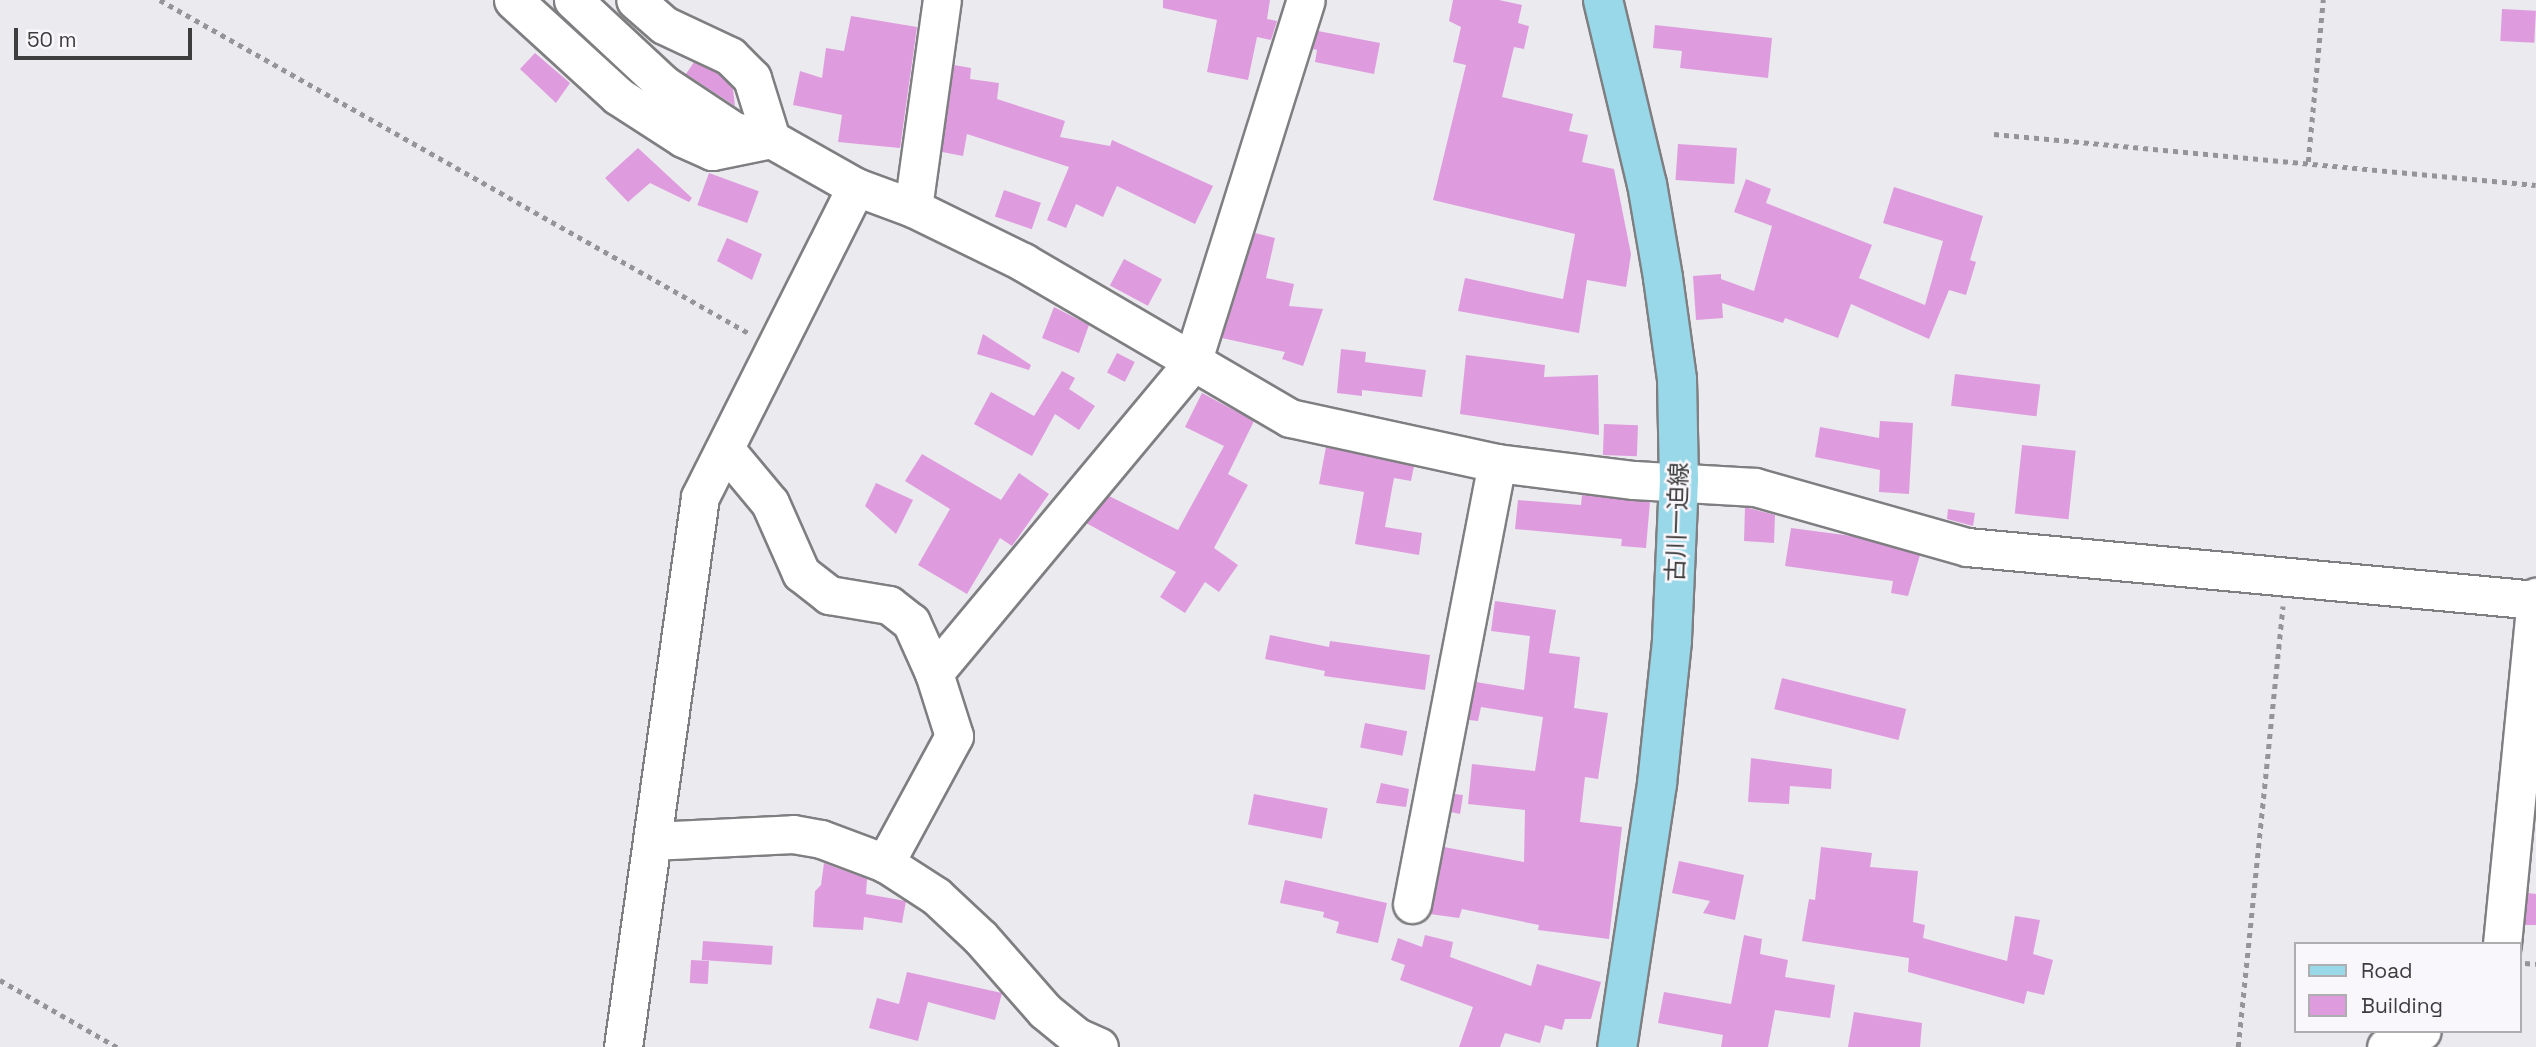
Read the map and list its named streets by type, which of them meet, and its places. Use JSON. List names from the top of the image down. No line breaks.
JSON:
{"streets":{"main road":["古川一迫線"]},"legend":["Road","Building"],"scale_bar":"50 m"}
